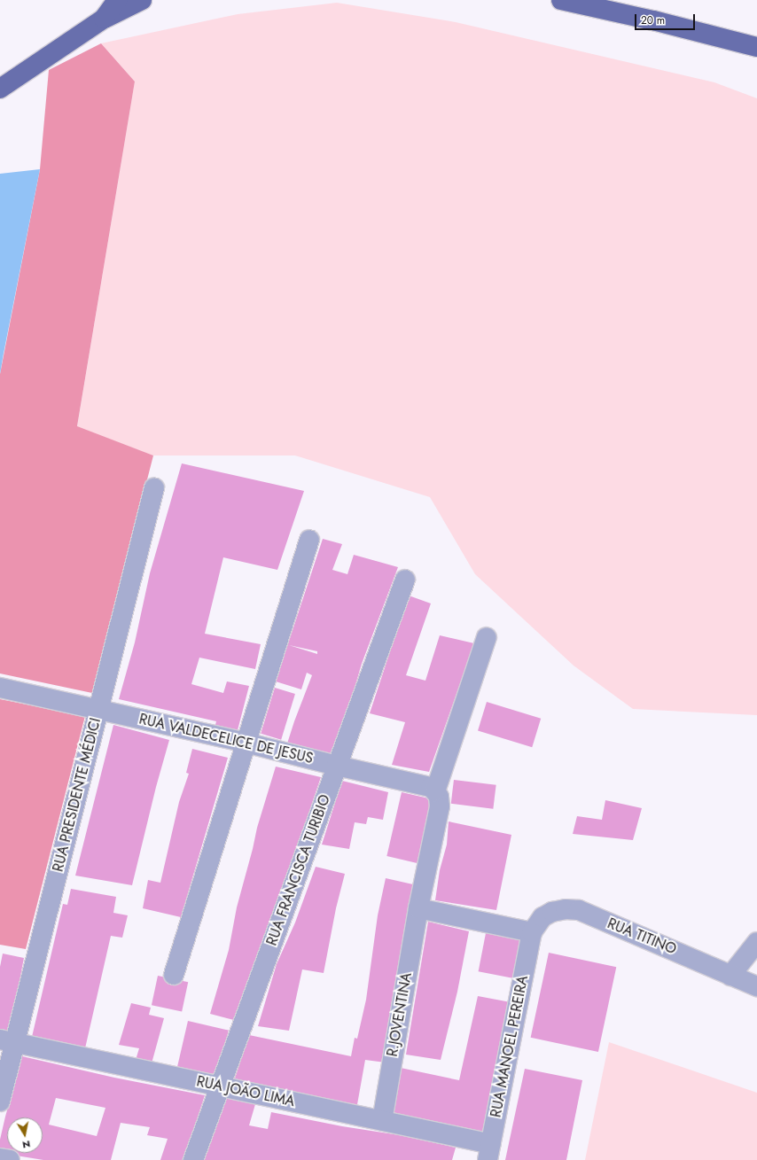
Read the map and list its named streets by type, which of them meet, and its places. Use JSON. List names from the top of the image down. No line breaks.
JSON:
{"streets":{"street":["RUA VALDECELICE DE JESUS","RUA PRESIDENTE MÉDICI","RUA FRANCISCA TURIBIO","RUA TITINO","R.JOVENTINA","RUA MANOEL PEREIRA","RUA JOÃO LIMA"]},"crossings":[["RUA VALDECELICE DE JESUS","RUA PRESIDENTE MÉDICI"],["RUA VALDECELICE DE JESUS","RUA FRANCISCA TURIBIO"],["RUA VALDECELICE DE JESUS","R.JOVENTINA"],["RUA PRESIDENTE MÉDICI","RUA JOÃO LIMA"],["RUA FRANCISCA TURIBIO","RUA JOÃO LIMA"],["RUA TITINO","RUA MANOEL PEREIRA"],["R.JOVENTINA","RUA JOÃO LIMA"],["RUA MANOEL PEREIRA","RUA JOÃO LIMA"]],"scale_bar":"20 m","north":"bottom"}
